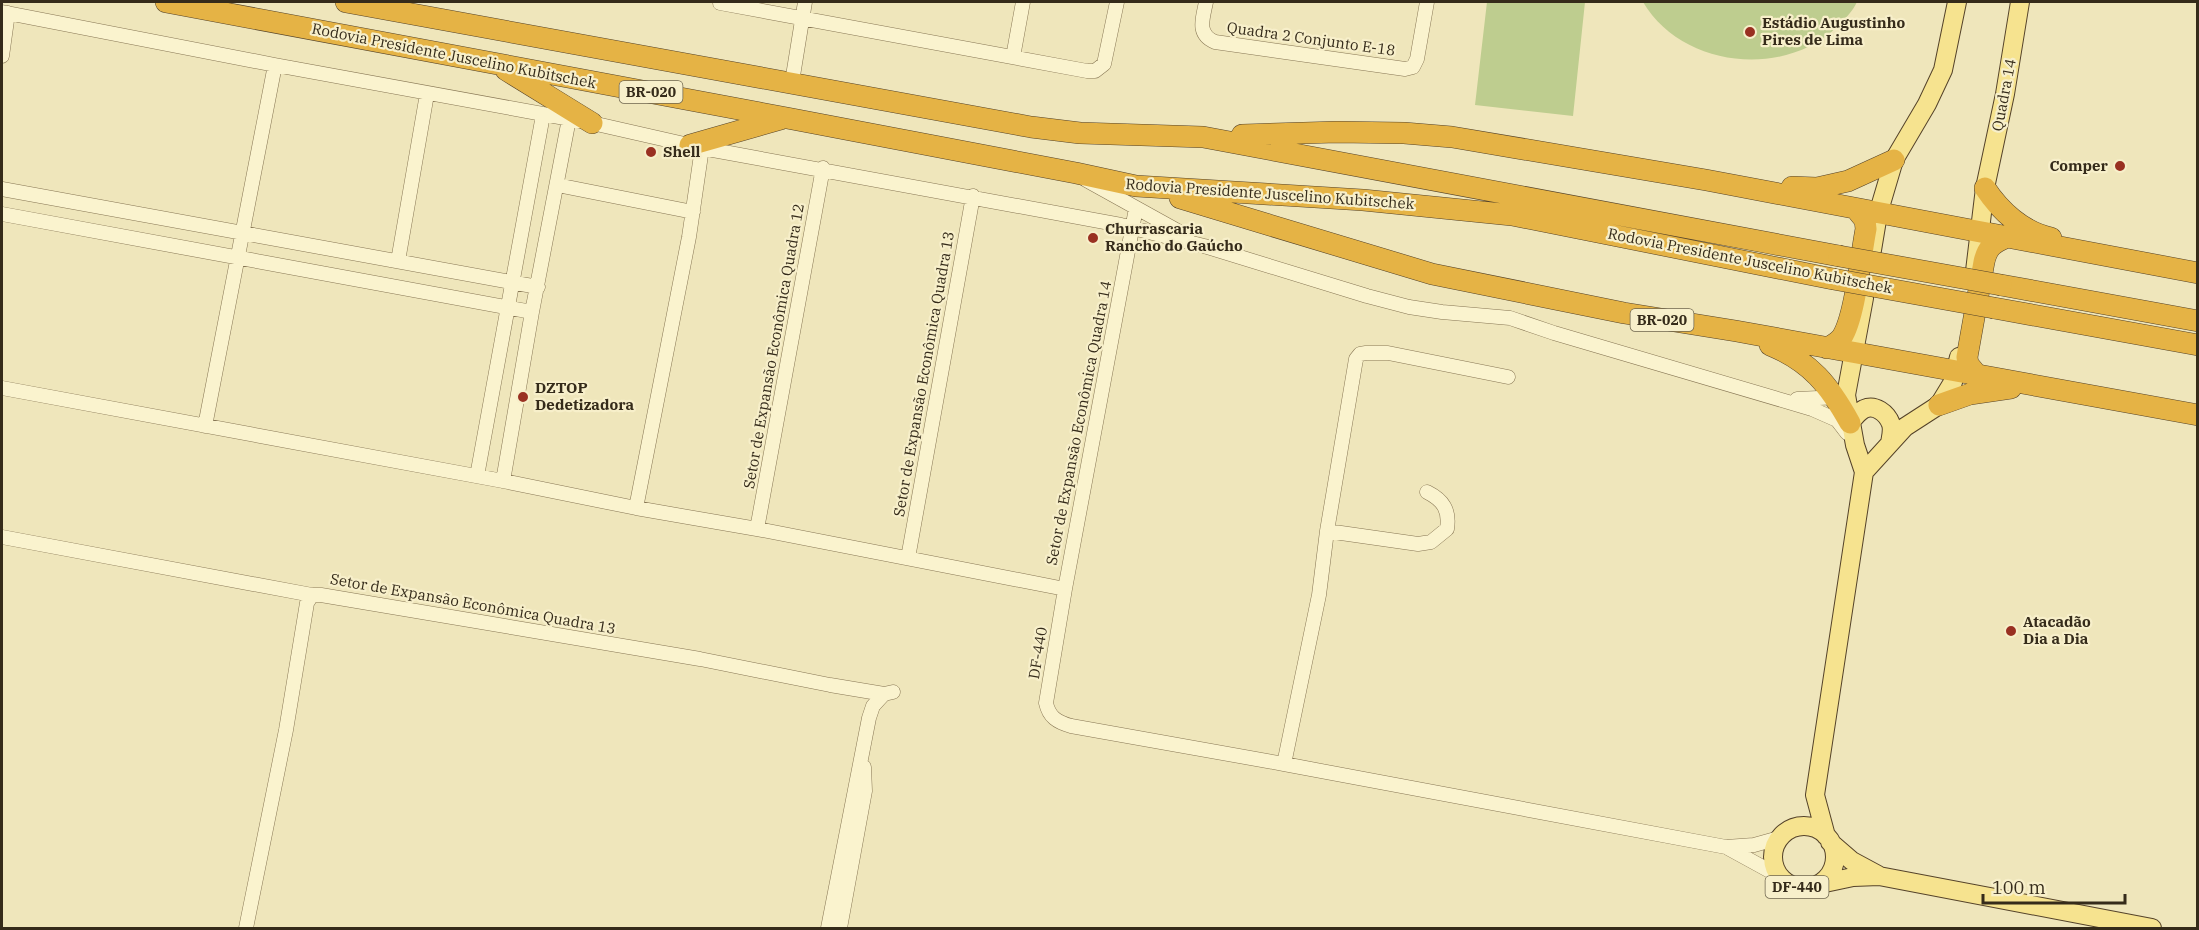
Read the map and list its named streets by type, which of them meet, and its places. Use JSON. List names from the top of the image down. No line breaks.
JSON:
{"streets":{"highway":["Rodovia Presidente Juscelino Kubitschek","BR-020"],"main road":["Quadra 14","DF-440"],"street":["Quadra 2 Conjunto E-18","Setor de Expansão Econômica Quadra 12","Setor de Expansão Econômica Quadra 13","Setor de Expansão Econômica Quadra 14"]},"crossings":[["Rodovia Presidente Juscelino Kubitschek","BR-020"],["BR-020","Quadra 14"],["Setor de Expansão Econômica Quadra 14","DF-440"]],"places":["Estádio Augustinho Pires de Lima","Shell","Comper","Churrascaria Rancho do Gaúcho","DZTOP Dedetizadora","Atacadão Dia a Dia"],"scale_bar":"100 m"}
